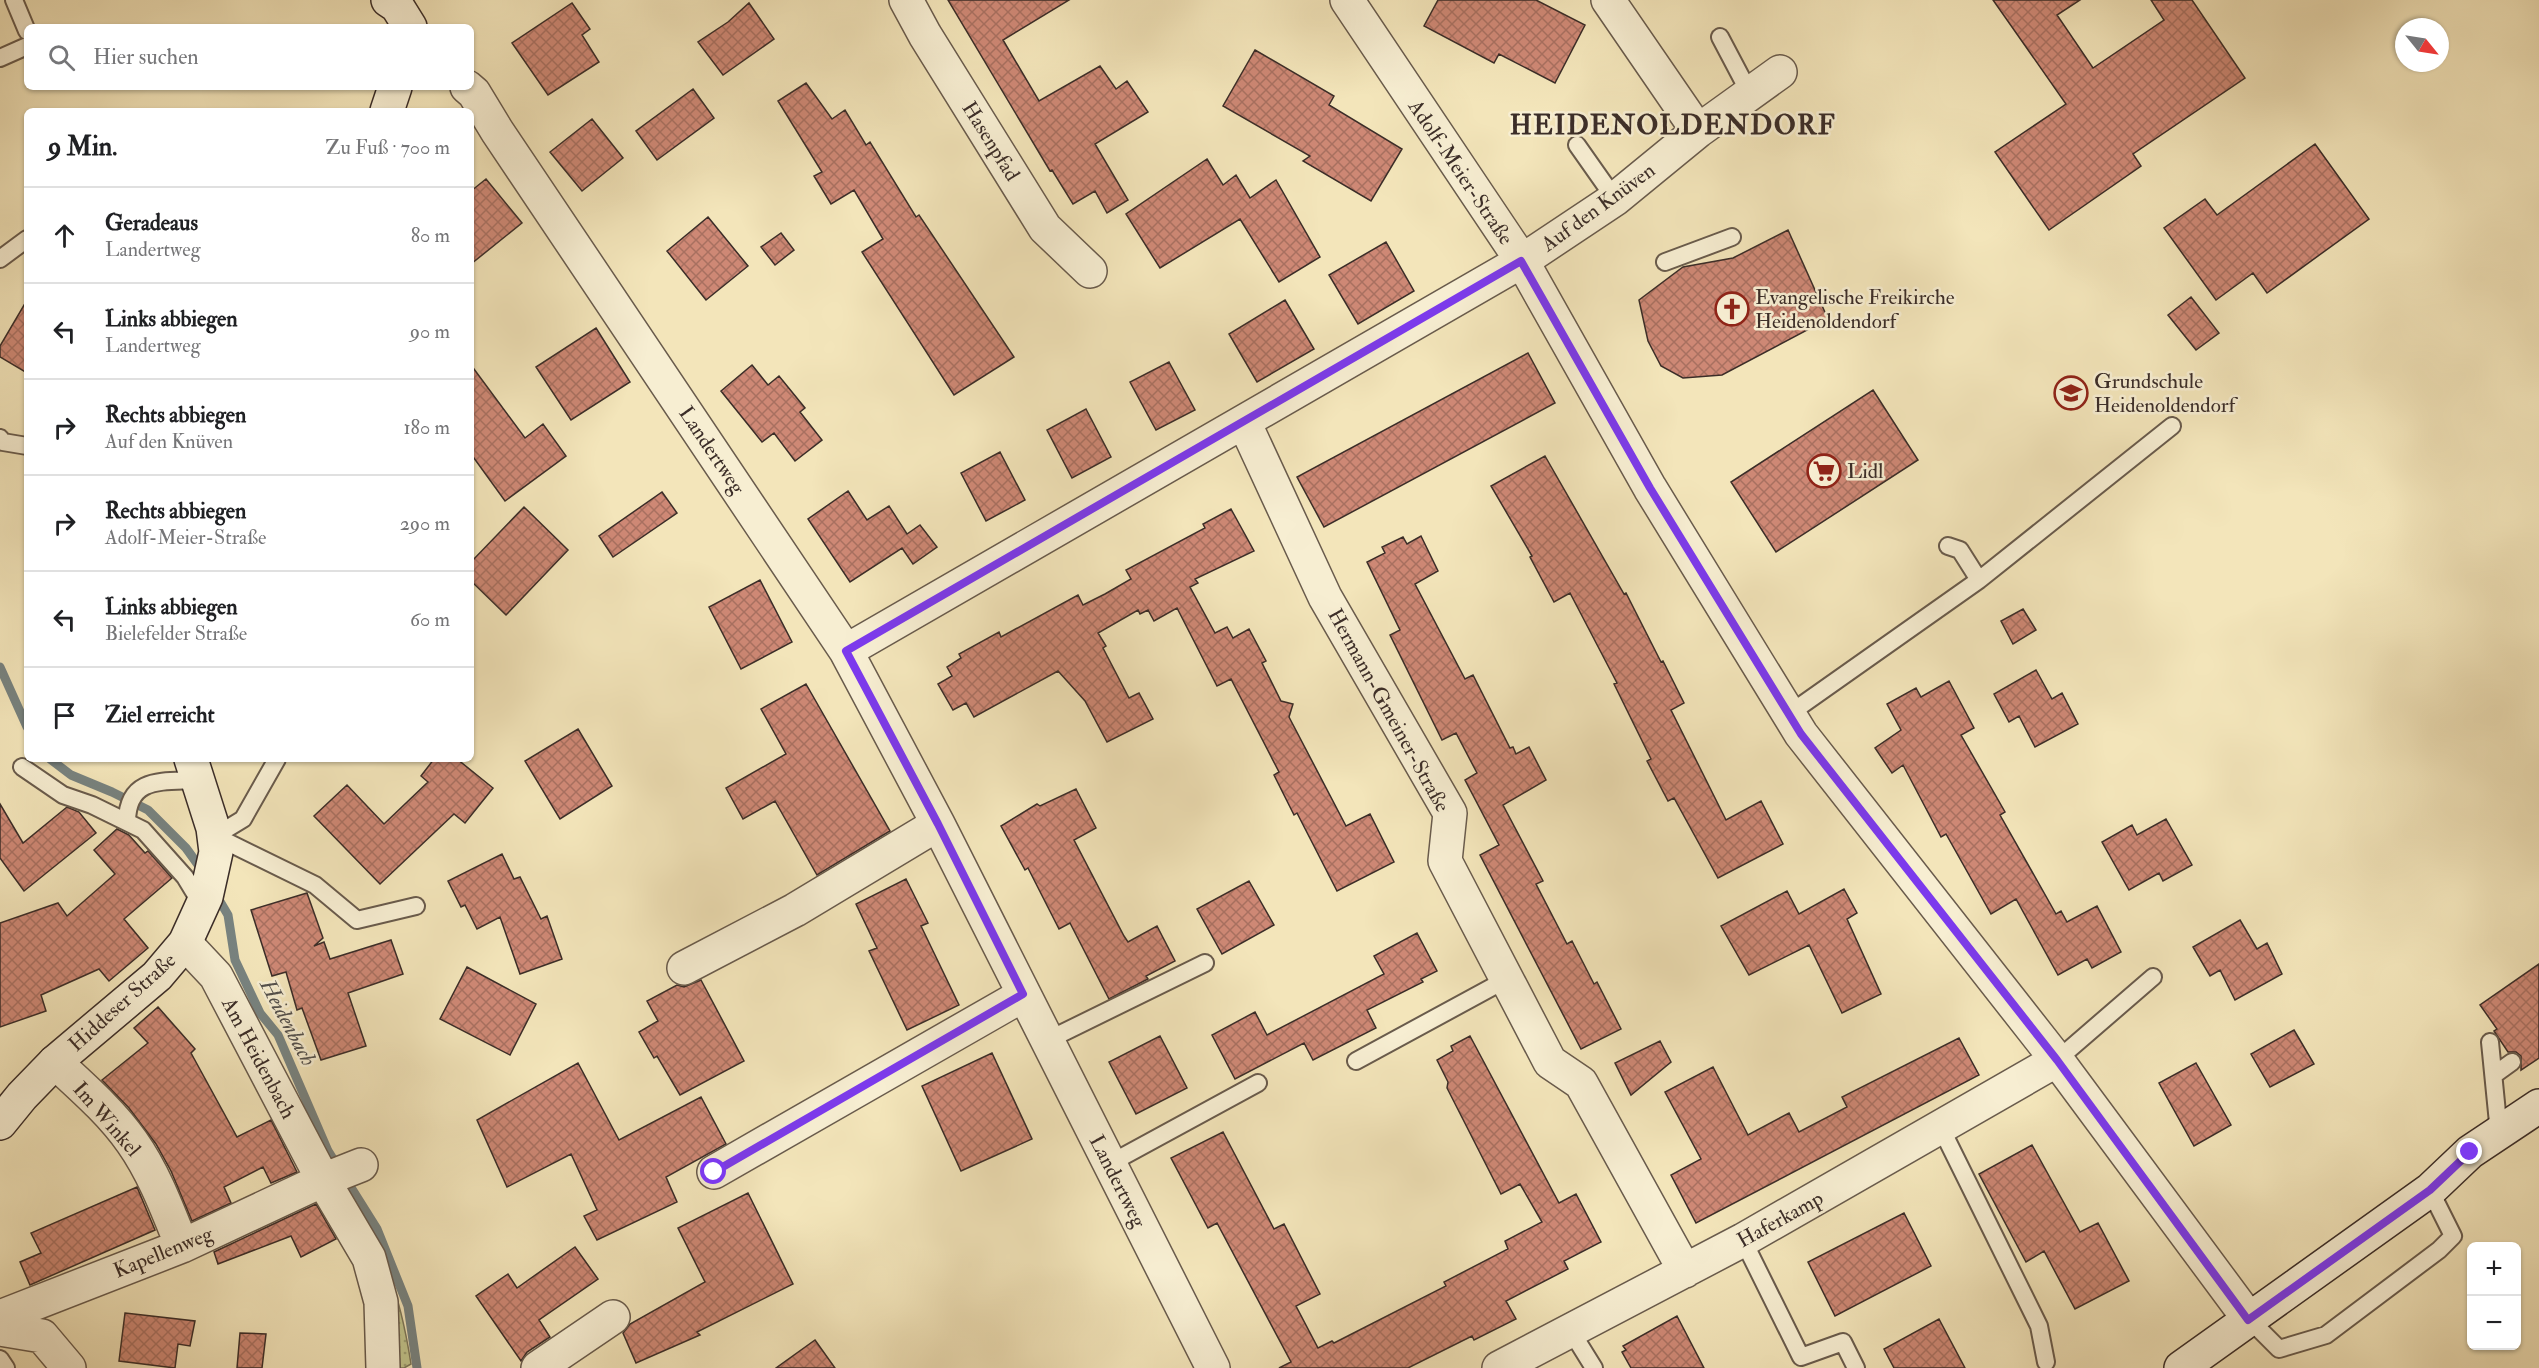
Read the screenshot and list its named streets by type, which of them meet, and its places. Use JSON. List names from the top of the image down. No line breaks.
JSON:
{"streets":{"street":["Hasenpfad","Adolf-Meier-Straße","Auf den Knüven","Landertweg","Hermann-Gmeiner-Straße","Hiddeser Straße","Am Heidenbach","Im Winkel","Haferkamp","Kapellenweg"]},"crossings":[["Adolf-Meier-Straße","Auf den Knüven"],["Adolf-Meier-Straße","Haferkamp"],["Auf den Knüven","Landertweg"],["Auf den Knüven","Hermann-Gmeiner-Straße"],["Hermann-Gmeiner-Straße","Haferkamp"],["Hiddeser Straße","Am Heidenbach"],["Hiddeser Straße","Im Winkel"],["Am Heidenbach","Kapellenweg"],["Im Winkel","Kapellenweg"]],"districts":["HEIDENOLDENDORF"],"water":["Heidenbach"],"places":{"church":["Evangelische Freikirche Heidenoldendorf"],"school or university":["Grundschule Heidenoldendorf"],"supermarket":["Lidl"]},"north":"bottom right","page":{"search":"Hier suchen","heading":["9 Min.","Zu Fuß · 700 m"],"list":[["Geradeaus","Landertweg","80 m"],["Links abbiegen","Landertweg","90 m"],["Rechts abbiegen","Auf den Knüven","180 m"],["Rechts abbiegen","Adolf-Meier-Straße","290 m"],["Links abbiegen","Bielefelder Straße","60 m"],"Ziel erreicht"],"map_buttons":["+","−"]}}
